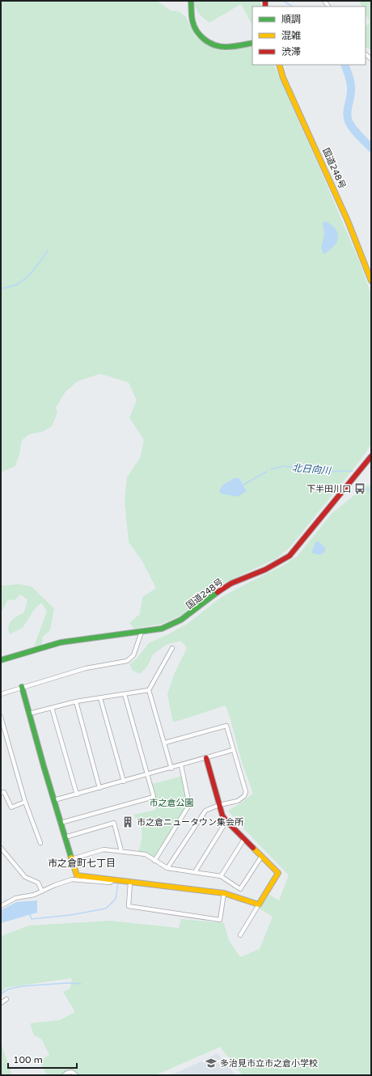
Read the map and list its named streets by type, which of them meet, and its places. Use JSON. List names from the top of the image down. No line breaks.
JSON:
{"streets":{"main road":["国道248号"]},"districts":["市之倉町七丁目"],"water":["北日向川"],"parks":["市之倉公園"],"places":{"bus stop":["下半田川口"],"building":["市之倉ニュータウン集会所"],"school or university":["多治見市立市之倉小学校"]},"legend":["順調","混雑","渋滞"],"scale_bar":"100 m"}
